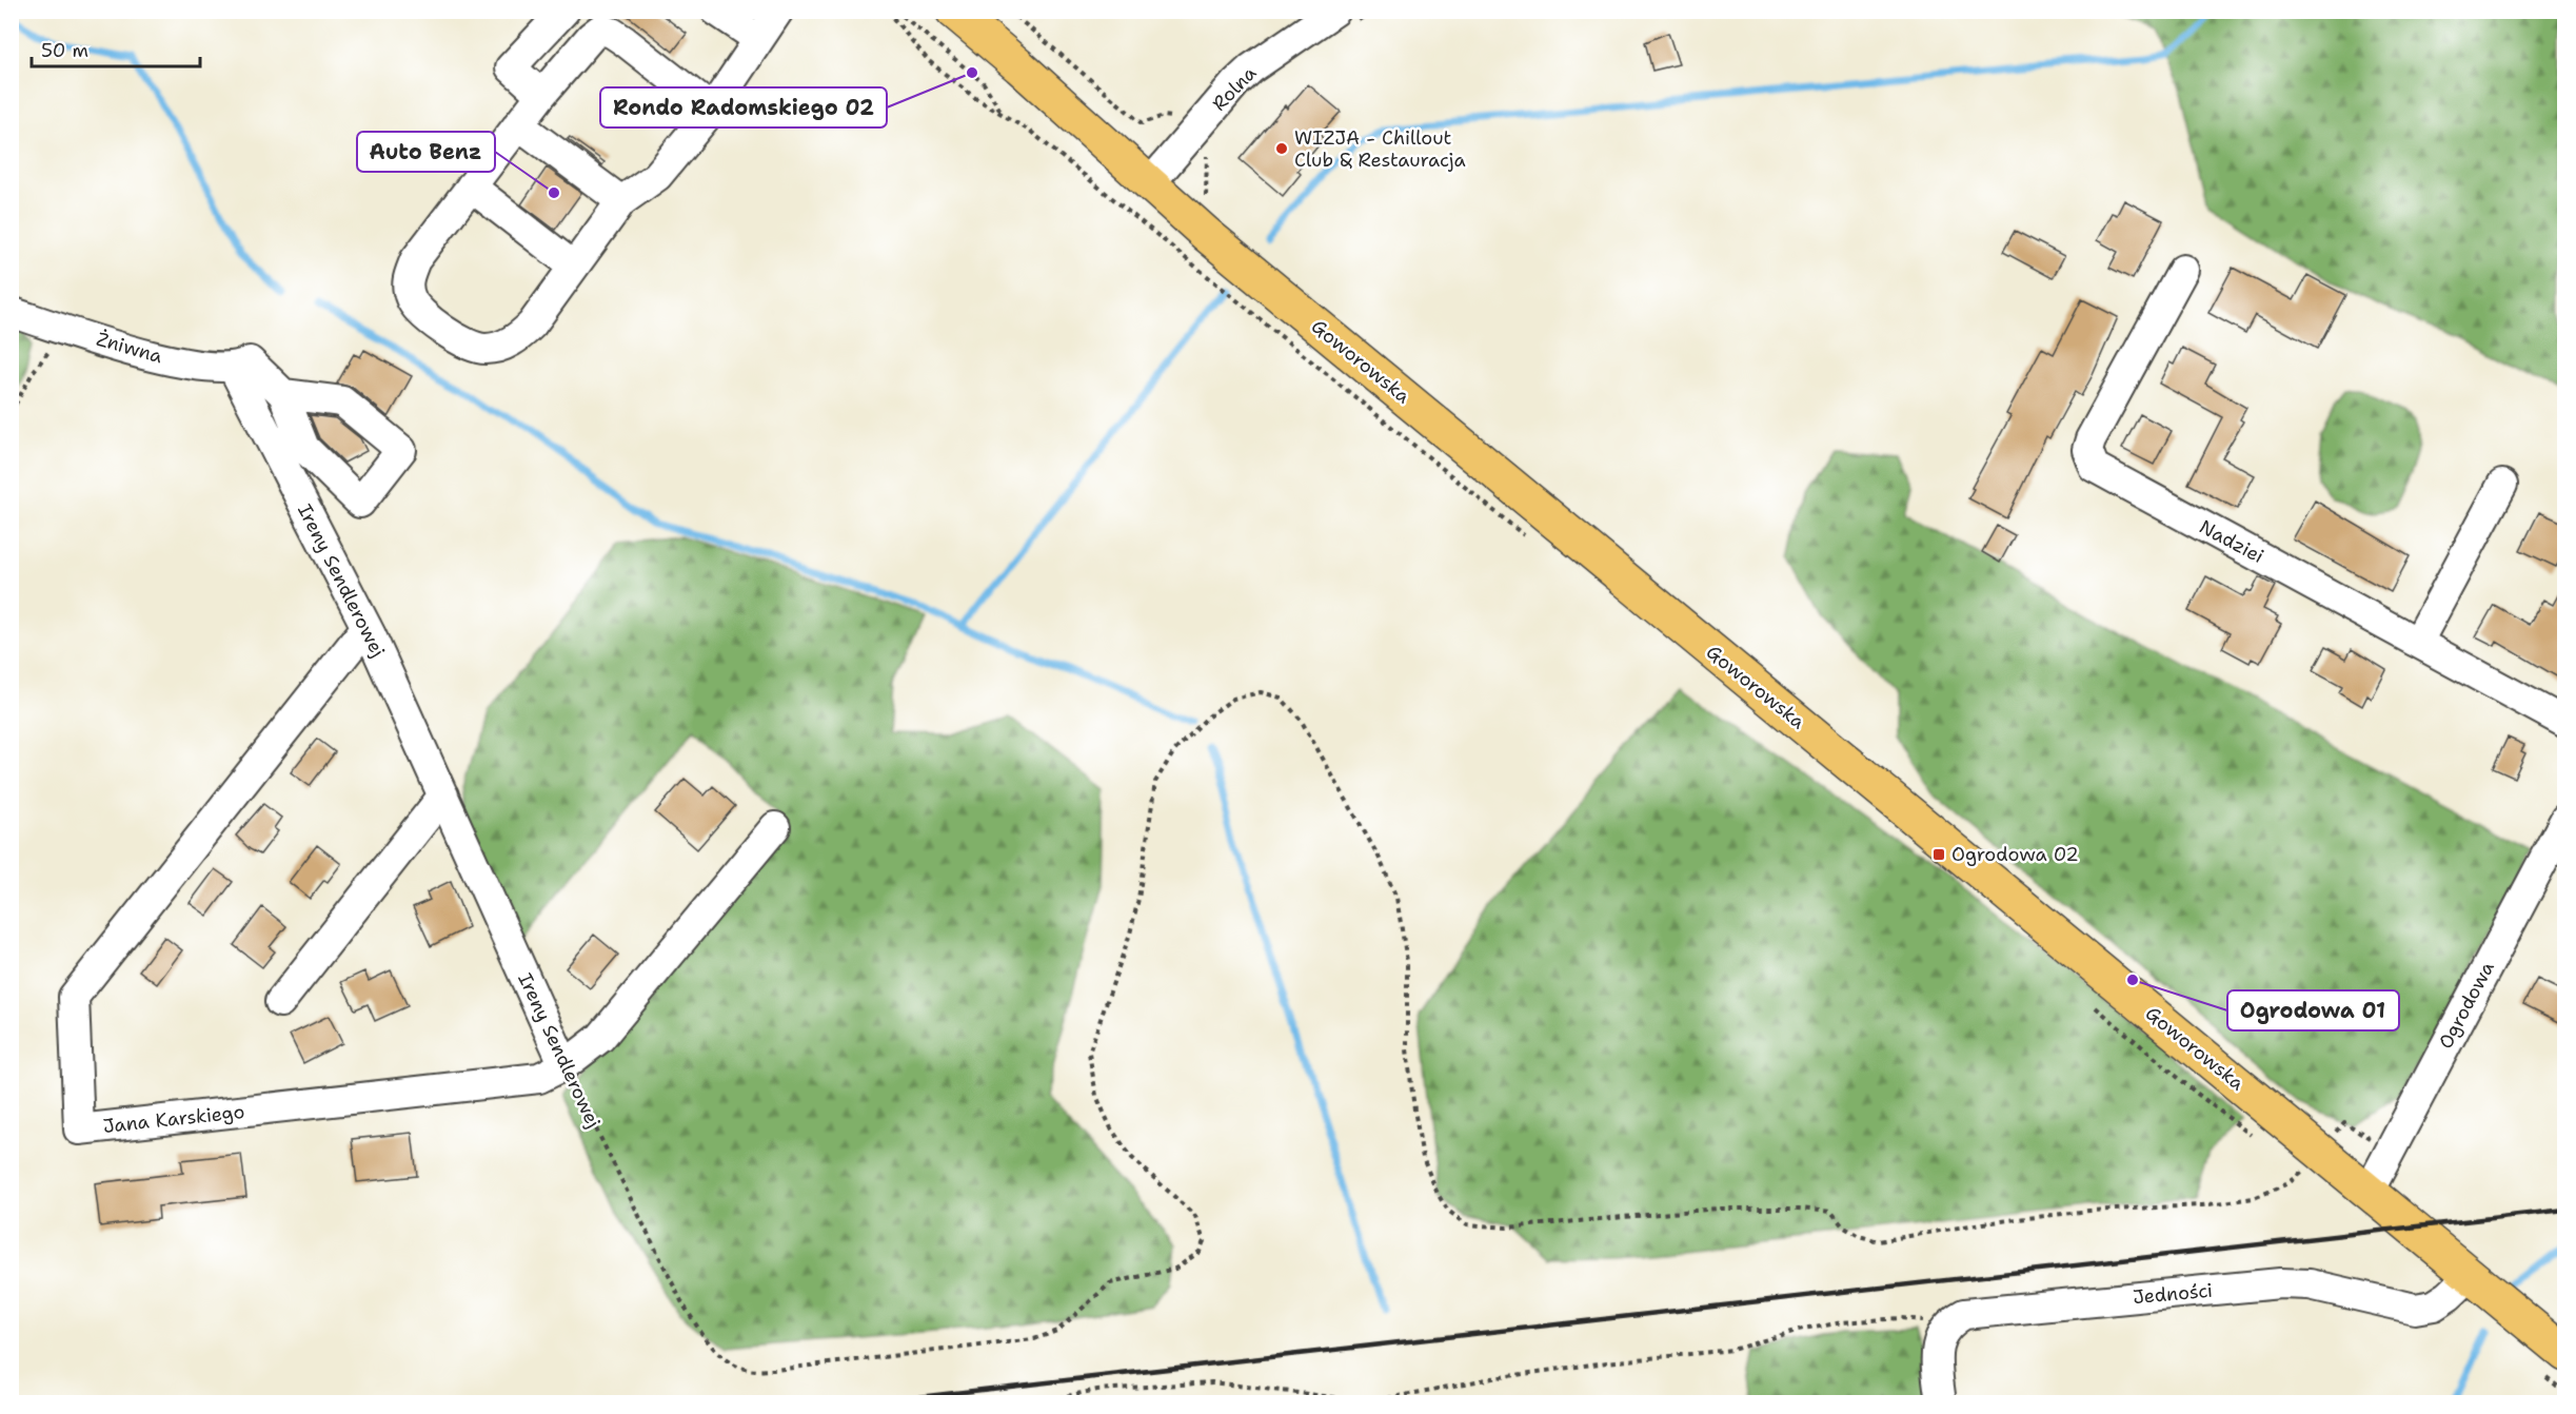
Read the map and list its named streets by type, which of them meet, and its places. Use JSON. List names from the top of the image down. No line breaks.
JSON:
{"streets":{"main road":["Goworowska"],"street":["Rolna","Żniwna","Nadziei","Ireny Sendlerowej","Ogrodowa","Jana Karskiego","Jedności"]},"crossings":[["Rolna","Goworowska"],["Żniwna","Ireny Sendlerowej"],["Goworowska","Ogrodowa"],["Goworowska","Jedności"],["Ireny Sendlerowej","Jana Karskiego"]],"places":{"other":["Rondo Radomskiego 02","WIZJA - Chillout Club & Restauracja","Auto Benz","Ogrodowa 01"],"transit":["Ogrodowa 02"]},"scale_bar":"50 m"}
